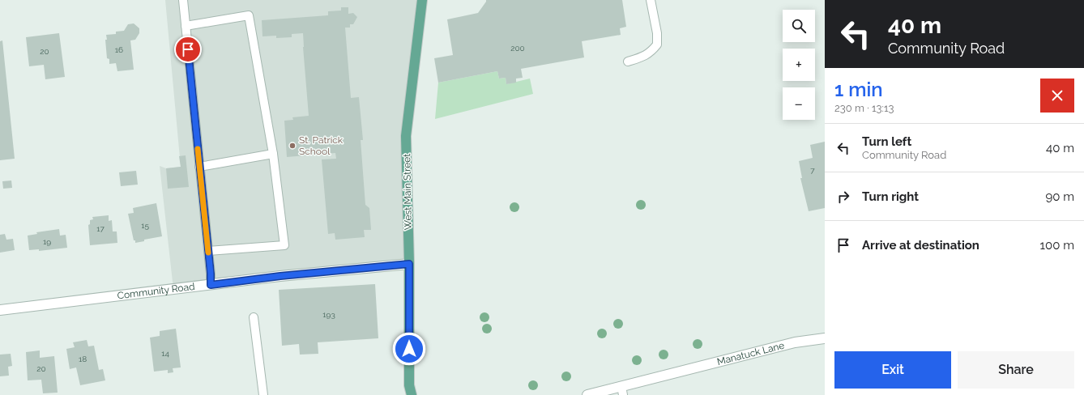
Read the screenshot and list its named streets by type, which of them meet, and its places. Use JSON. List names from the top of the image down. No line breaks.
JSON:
{"streets":{"main road":["West Main Street"],"street":["Community Road","Manatuck Lane"]},"crossings":[["West Main Street","Community Road"]],"places":["St. Patrick School"],"house_numbers":["200","16","20","7","15","17","19","193","14","18","20"],"page":{"turn":["40 m","Community Road"],"map_buttons":["+","−"],"heading":["1 min","230 m · 13:13"],"list":[{"name":"Turn left","note":"Community Road","value":"40 m"},{"name":"Turn right","value":"90 m"},{"name":"Arrive at destination","value":"100 m"}],"buttons":["Exit","Share"]}}
